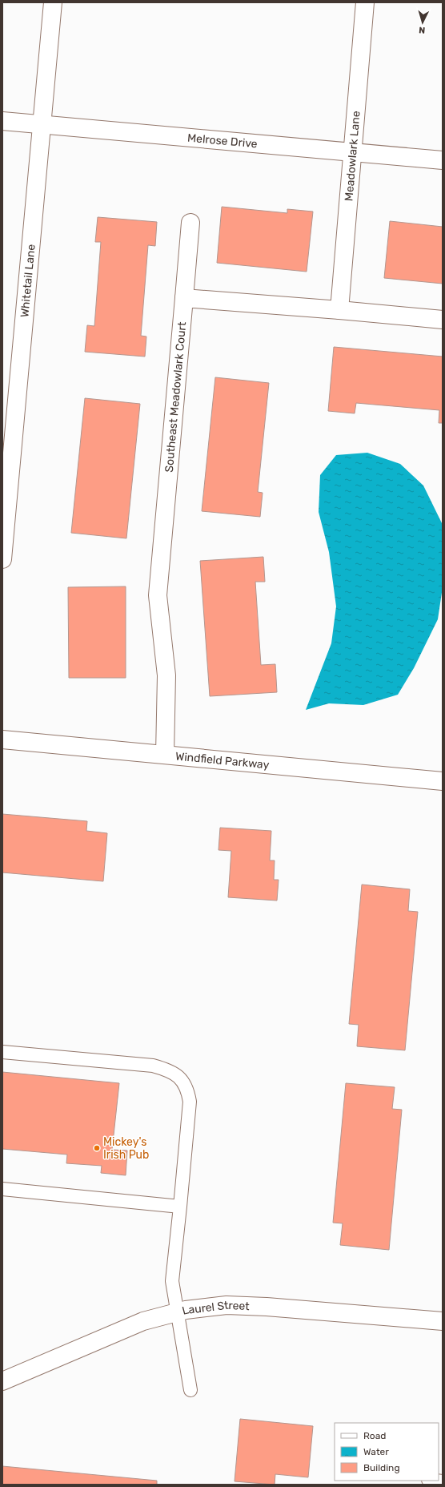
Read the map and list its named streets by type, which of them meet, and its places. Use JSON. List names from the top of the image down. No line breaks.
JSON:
{"streets":{"street":["Melrose Drive","Meadowlark Lane","Whitetail Lane","Southeast Meadowlark Court","Windfield Parkway","Laurel Street"]},"crossings":[["Melrose Drive","Meadowlark Lane"],["Melrose Drive","Whitetail Lane"],["Southeast Meadowlark Court","Windfield Parkway"]],"places":["Mickey's Irish Pub"],"legend":["Road","Water","Building"],"north":"bottom"}
